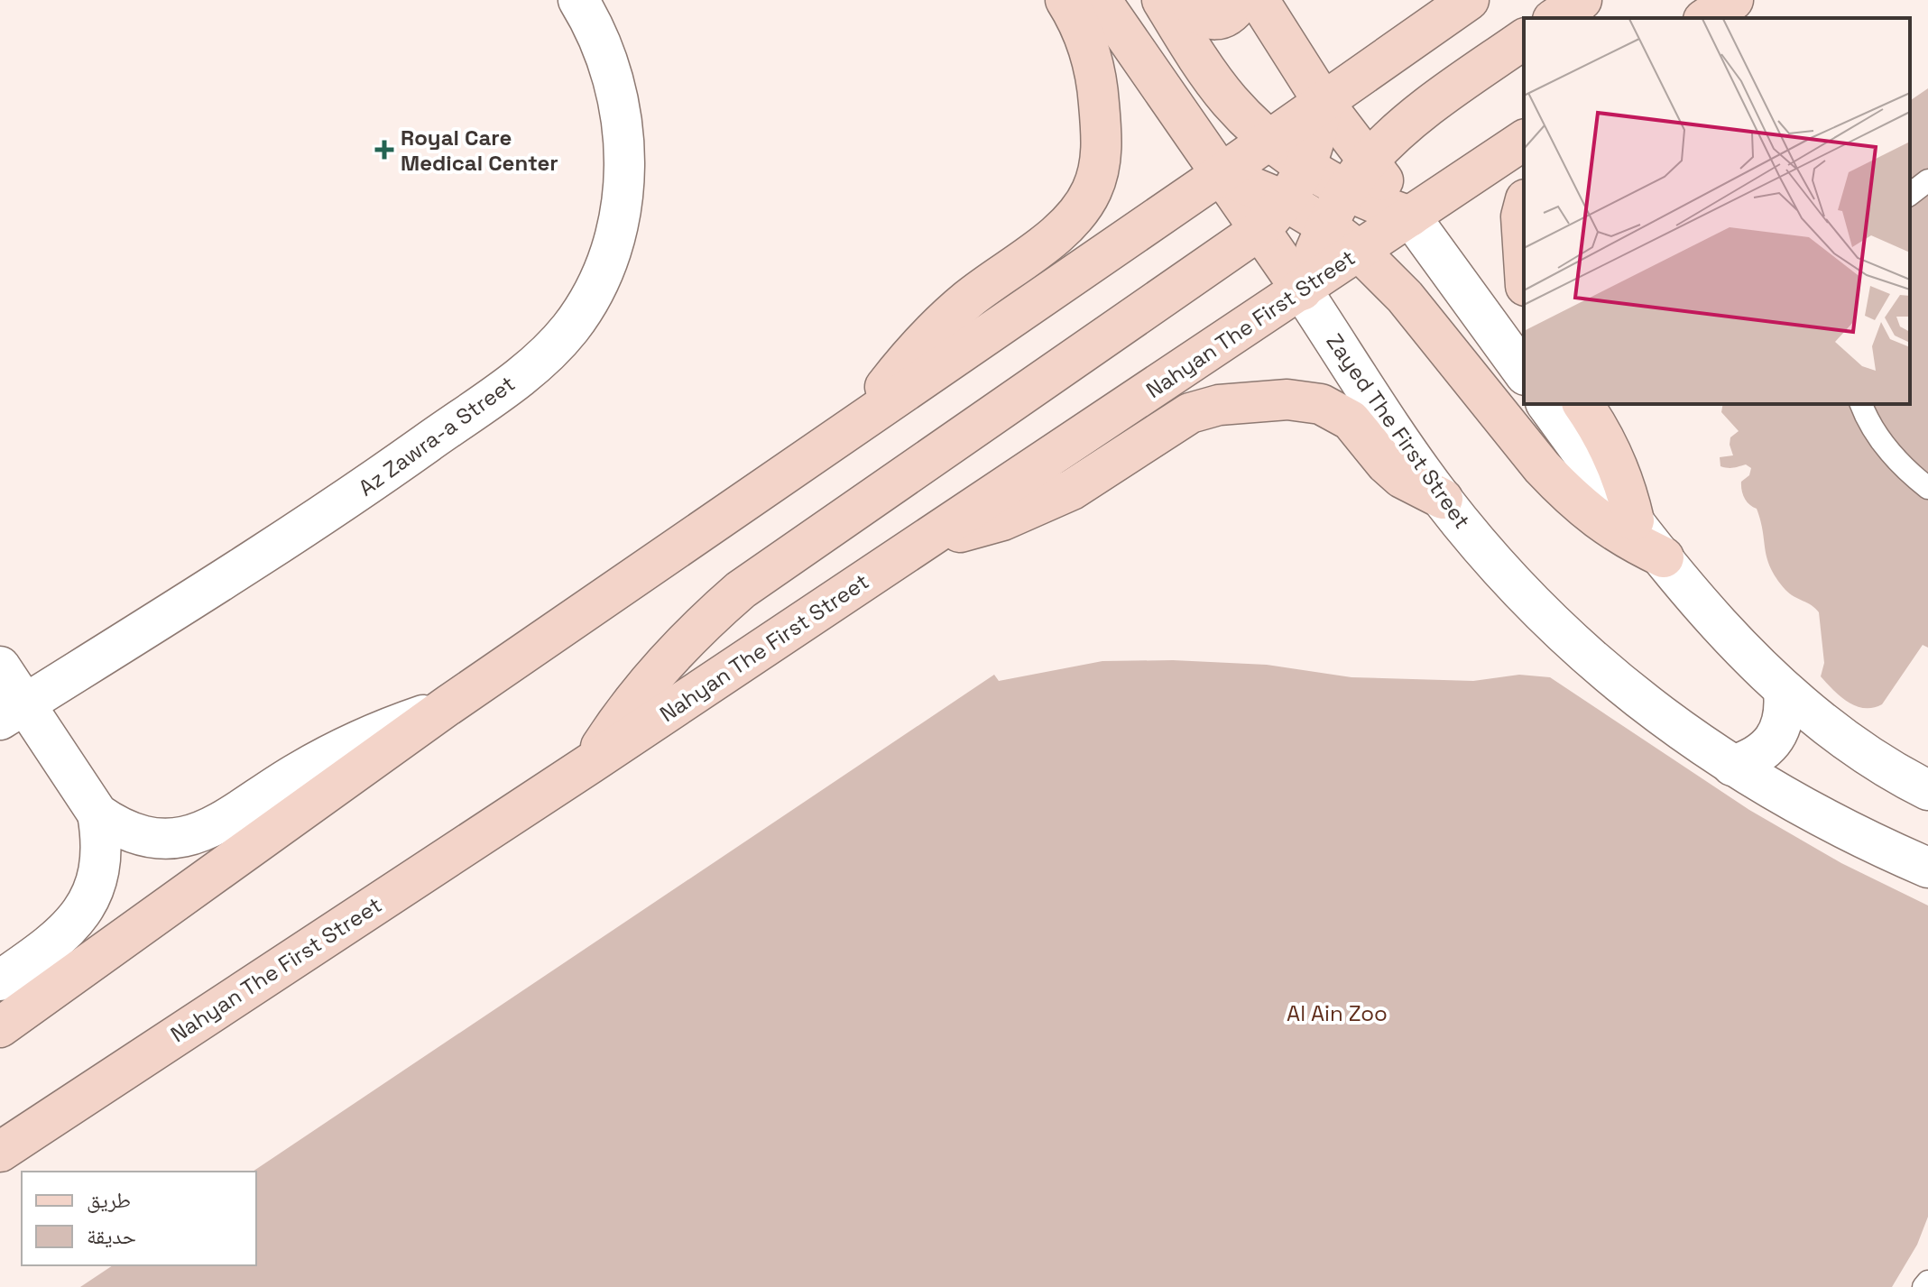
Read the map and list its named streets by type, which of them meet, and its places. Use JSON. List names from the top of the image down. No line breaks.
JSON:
{"streets":{"main road":["Nahyan The First Street","Zayed The First Street"],"street":["Az Zawra-a Street"]},"crossings":[["Nahyan The First Street","Zayed The First Street"]],"parks":["Al Ain Zoo"],"places":{"health":["Royal Care Medical Center"]},"legend":["طريق","حديقة"]}
